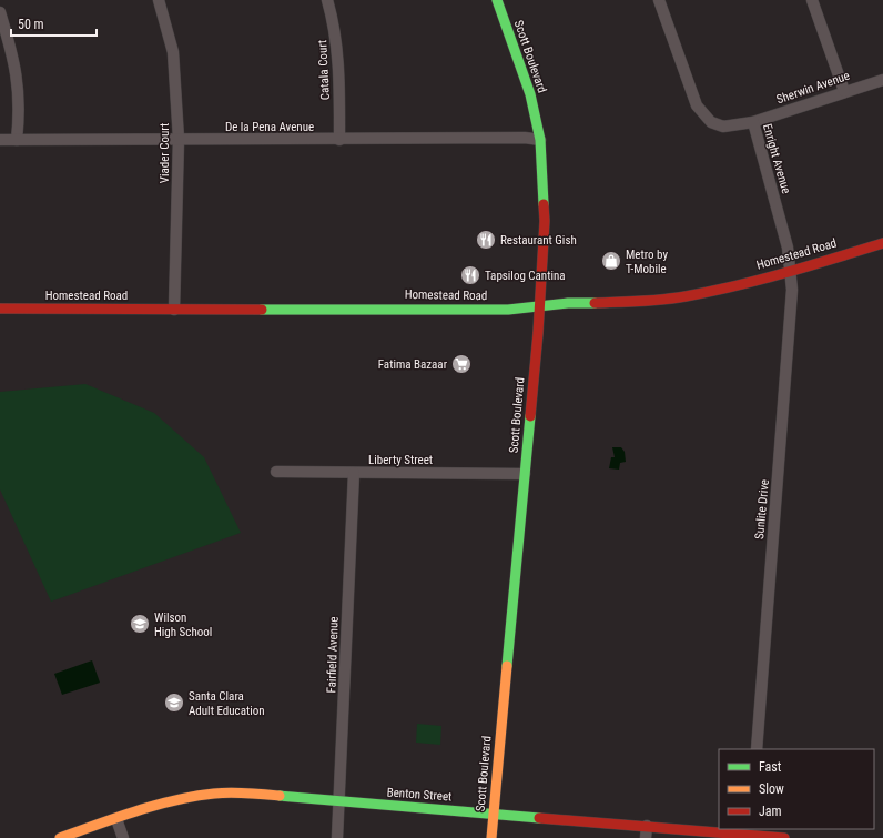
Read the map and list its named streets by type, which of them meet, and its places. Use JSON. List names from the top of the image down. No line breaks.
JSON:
{"streets":{"main road":["Scott Boulevard","Homestead Road","Benton Street"],"street":["Catala Court","Sherwin Avenue","De la Pena Avenue","Viader Court","Enright Avenue","Liberty Street","Sunlite Drive","Fairfield Avenue"]},"crossings":[["Scott Boulevard","De la Pena Avenue"],["Scott Boulevard","Homestead Road"],["Scott Boulevard","Liberty Street"],["Scott Boulevard","Benton Street"],["Catala Court","De la Pena Avenue"],["Sherwin Avenue","Enright Avenue"],["De la Pena Avenue","Viader Court"],["Viader Court","Homestead Road"],["Enright Avenue","Homestead Road"],["Enright Avenue","Sunlite Drive"],["Homestead Road","Sunlite Drive"],["Liberty Street","Fairfield Avenue"],["Fairfield Avenue","Benton Street"]],"places":{"restaurant":["Restaurant Gish","Tapsilog Cantina"],"shop":["Metro by T-Mobile"],"supermarket":["Fatima Bazaar"],"school or university":["Wilson High School","Santa Clara Adult Education"]},"legend":["Fast","Slow","Jam"],"scale_bar":"50 m"}
